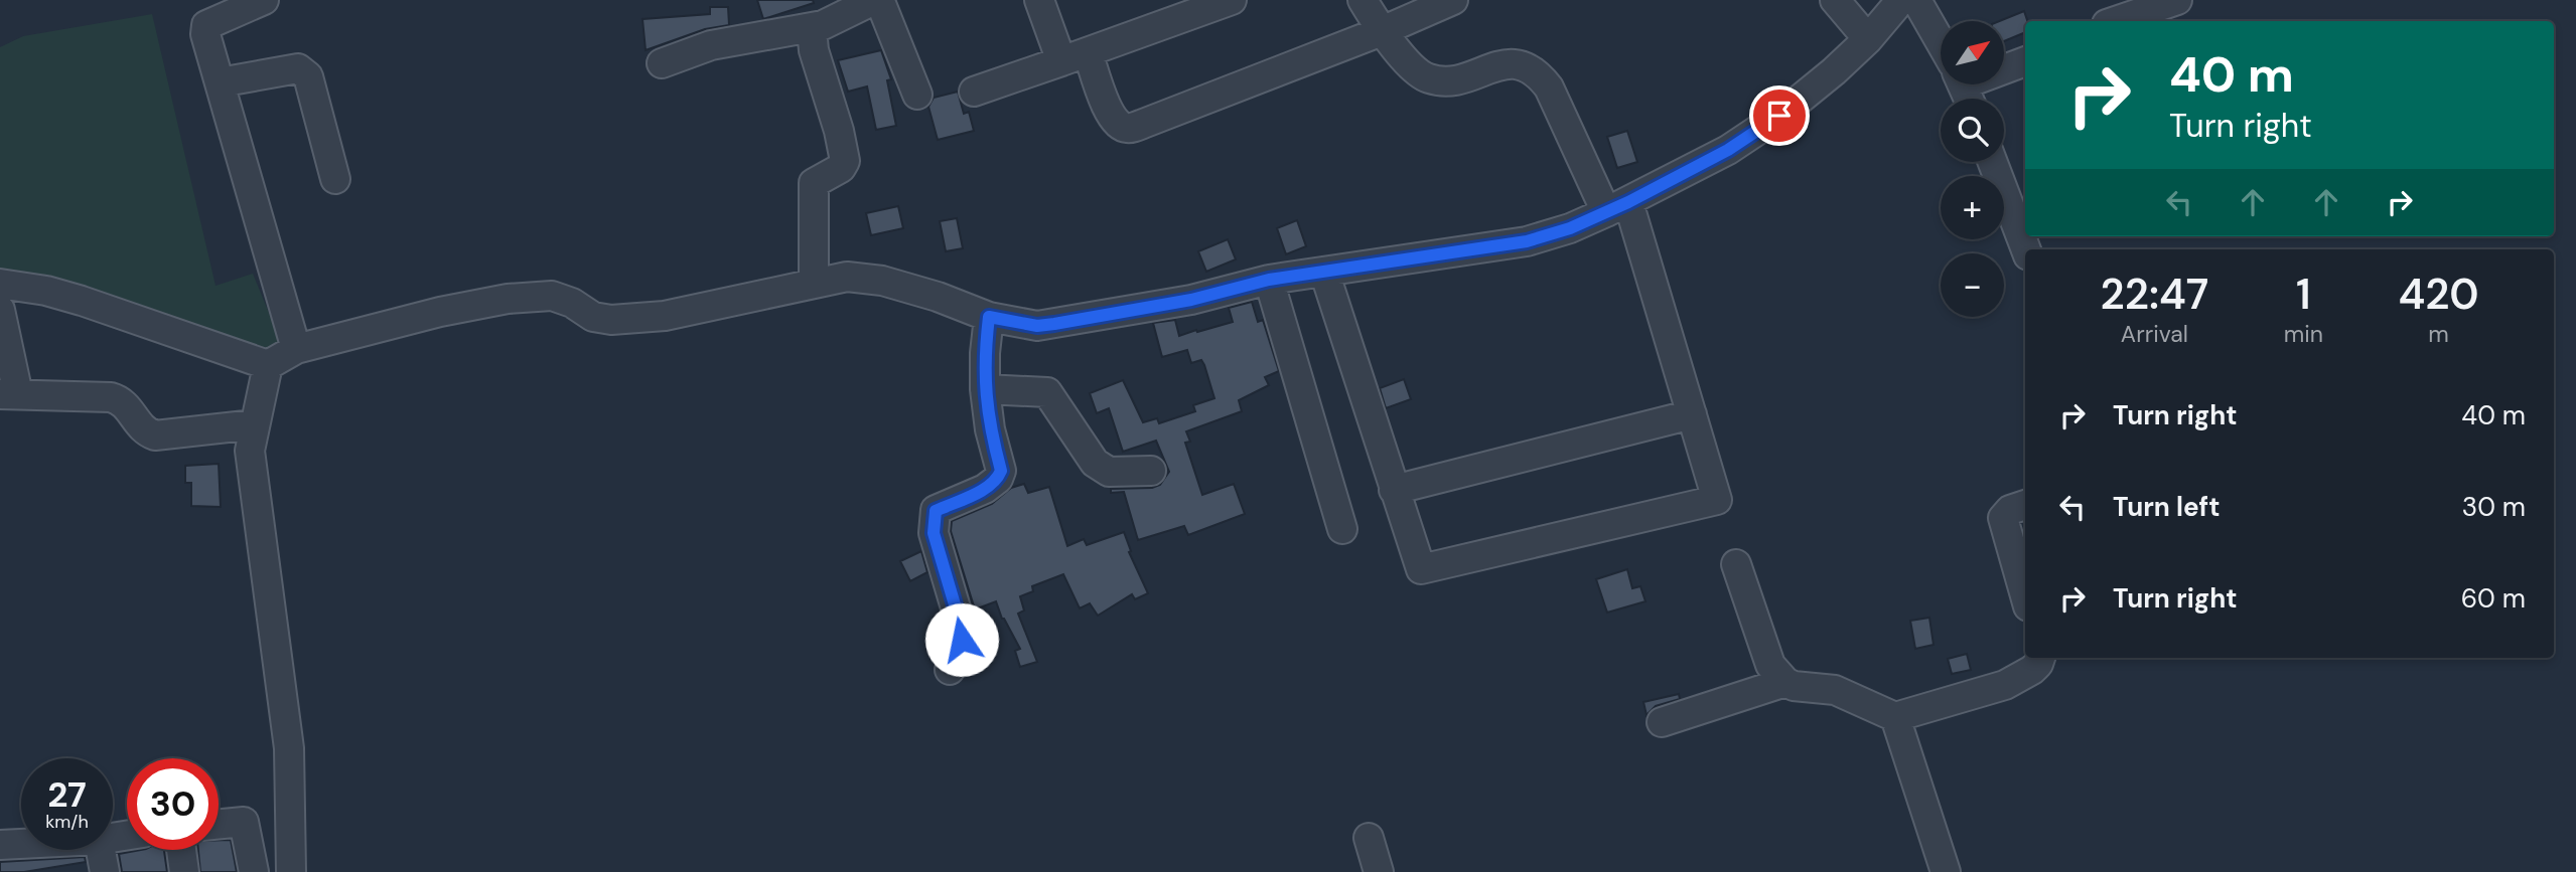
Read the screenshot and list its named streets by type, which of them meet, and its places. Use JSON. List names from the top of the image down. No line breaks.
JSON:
{"north":"top right","page":{"map_buttons":["+","−"],"turn":["40 m","Turn right"],"eta":["22:47","Arrival","1","min","420","m"],"list":[{"name":"Turn right","value":"40 m"},{"name":"Turn left","value":"30 m"},{"name":"Turn right","value":"60 m"}],"speed":"27 km/h","limit":"30"}}
